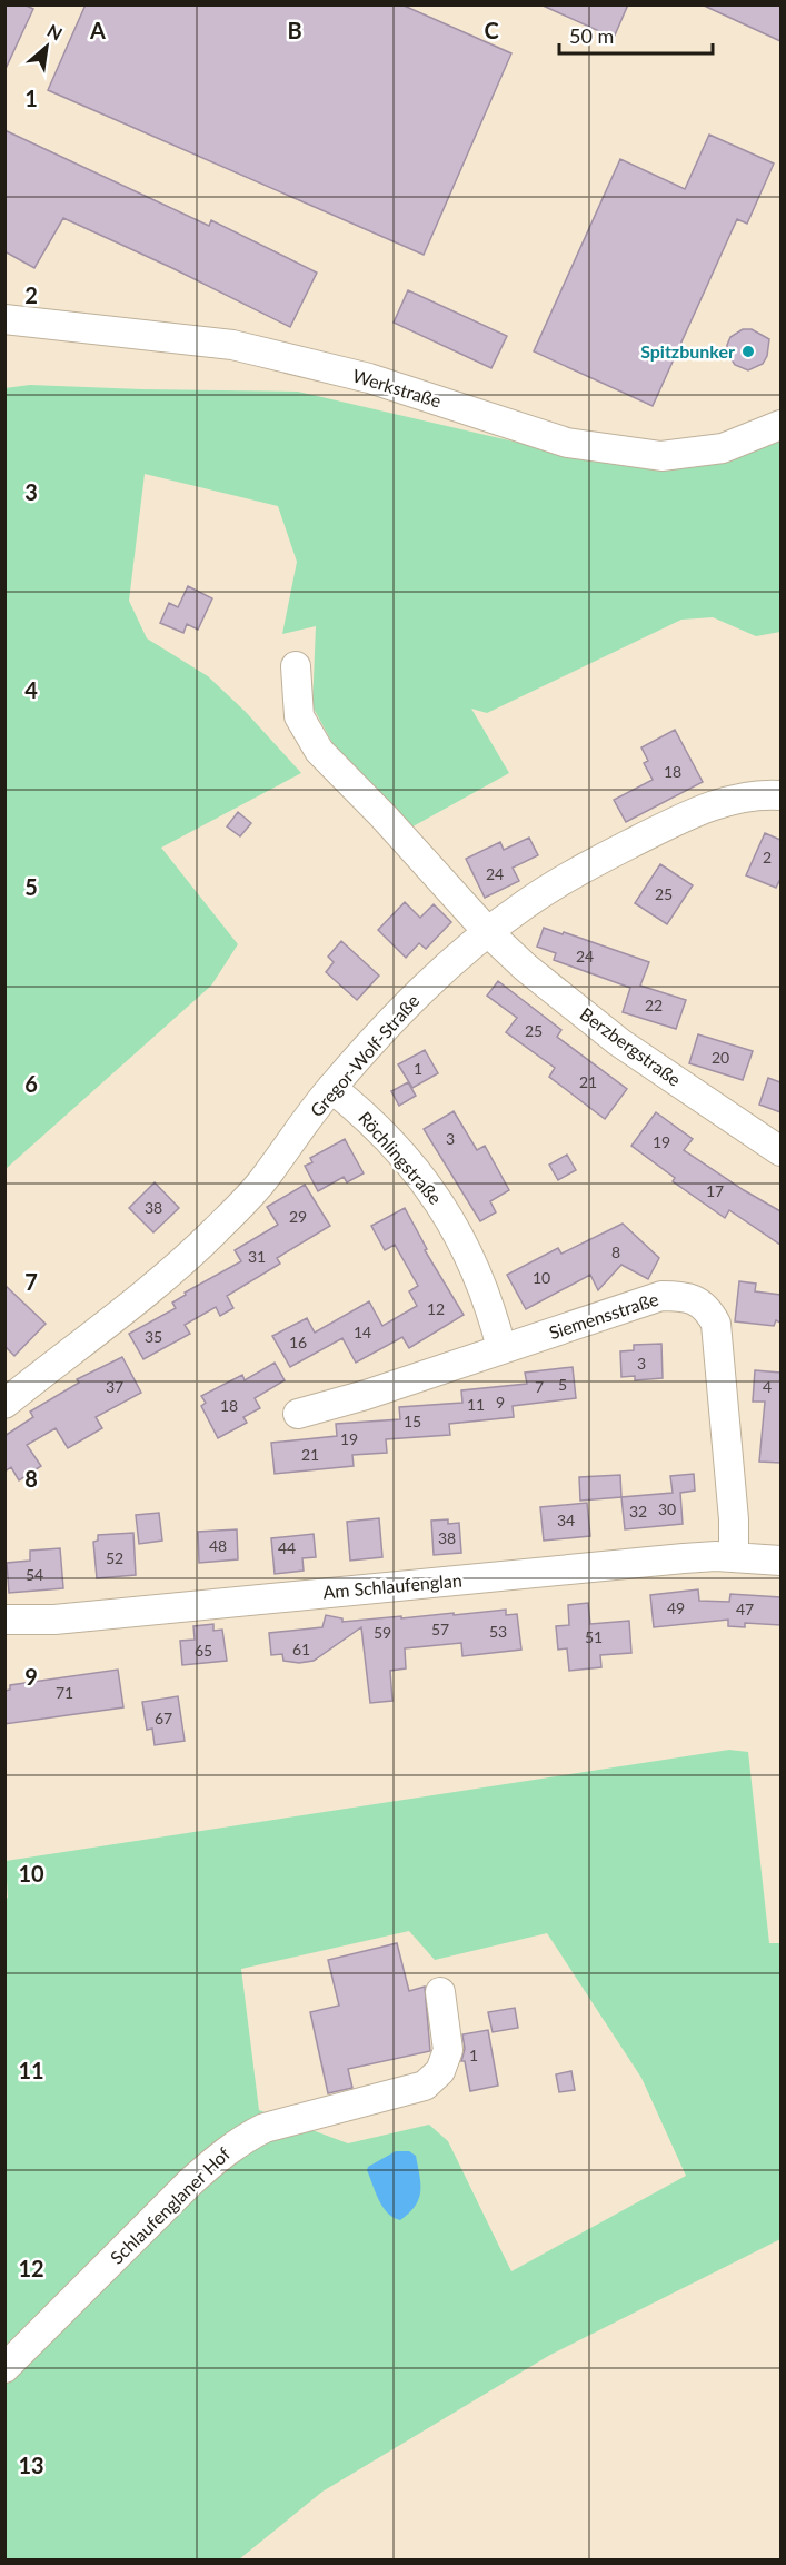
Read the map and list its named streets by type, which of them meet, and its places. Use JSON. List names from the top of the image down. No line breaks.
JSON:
{"streets":{"street":["Werkstraße","Berzbergstraße","Gregor-Wolf-Straße","Röchlingstraße","Siemensstraße","Am Schlaufenglan","Schlaufenglaner Hof"]},"crossings":[["Berzbergstraße","Gregor-Wolf-Straße"],["Gregor-Wolf-Straße","Röchlingstraße"],["Röchlingstraße","Siemensstraße"],["Siemensstraße","Am Schlaufenglan"]],"places":["Spitzbunker"],"house_numbers":["18","2","24","25","24","22","25","20","1","21","3","19","17","38","29","8","31","10","12","14","35","16","3","5","37","7","4","9","11","18","15","19","21","30","32","34","38","48","44","52","54","49","47","57","53","59","51","61","65","71","67","1"],"scale_bar":"50 m","north":"top right","grid":{"columns":["A","B","C"],"rows":["1","2","3","4","5","6","7","8","9","10","11","12","13"]}}
